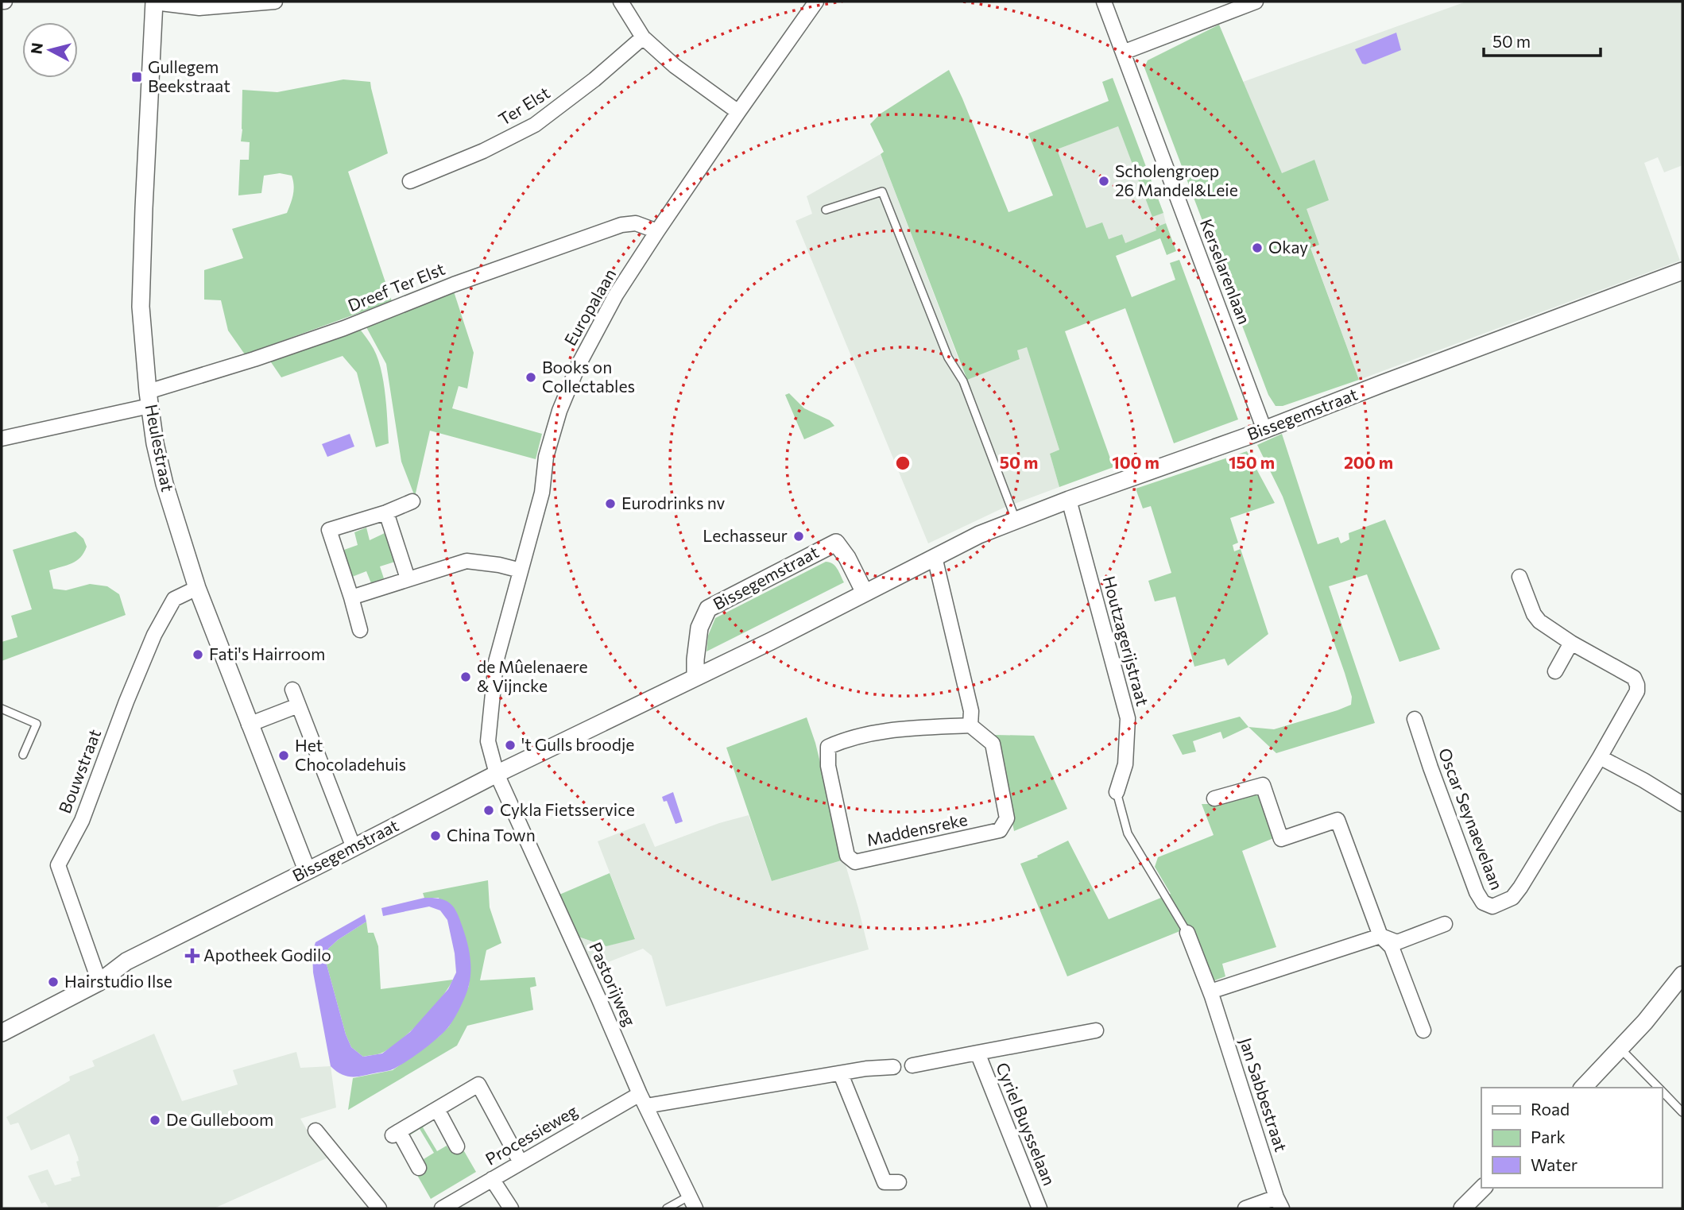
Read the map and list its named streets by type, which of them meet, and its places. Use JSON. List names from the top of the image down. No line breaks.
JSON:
{"streets":{"street":["Ter Elst","Kerselarenlaan","Dreef Ter Elst","Europalaan","Bissegemstraat","Heulestraat","Houtzagerijstraat","Bouwstraat","Oscar Seynaevelaan","Maddensreke","Pastorijweg","Jan Sabbestraat","Cyriel Buysselaan","Processieweg"]},"crossings":[["Kerselarenlaan","Bissegemstraat"],["Dreef Ter Elst","Europalaan"],["Dreef Ter Elst","Heulestraat"],["Europalaan","Bissegemstraat"],["Europalaan","Pastorijweg"],["Bissegemstraat","Heulestraat"],["Bissegemstraat","Houtzagerijstraat"],["Bissegemstraat","Bouwstraat"],["Bissegemstraat","Pastorijweg"],["Heulestraat","Bouwstraat"],["Pastorijweg","Processieweg"]],"places":{"transit":["Gullegem Beekstraat"],"other":["Scholengroep 26 Mandel&Leie","Okay","Books on Collectables","Eurodrinks nv","Lechasseur","Fati's Hairroom","de Mûelenaere & Vijncke","'t Gulls broodje","Het Chocoladehuis","Cykla Fietsservice","China Town","Hairstudio Ilse","De Gulleboom"],"health":["Apotheek Godilo"]},"legend":["Road","Park","Water"],"scale_bar":"50 m","north":"left","rings":["50 m","100 m","150 m","200 m"]}
